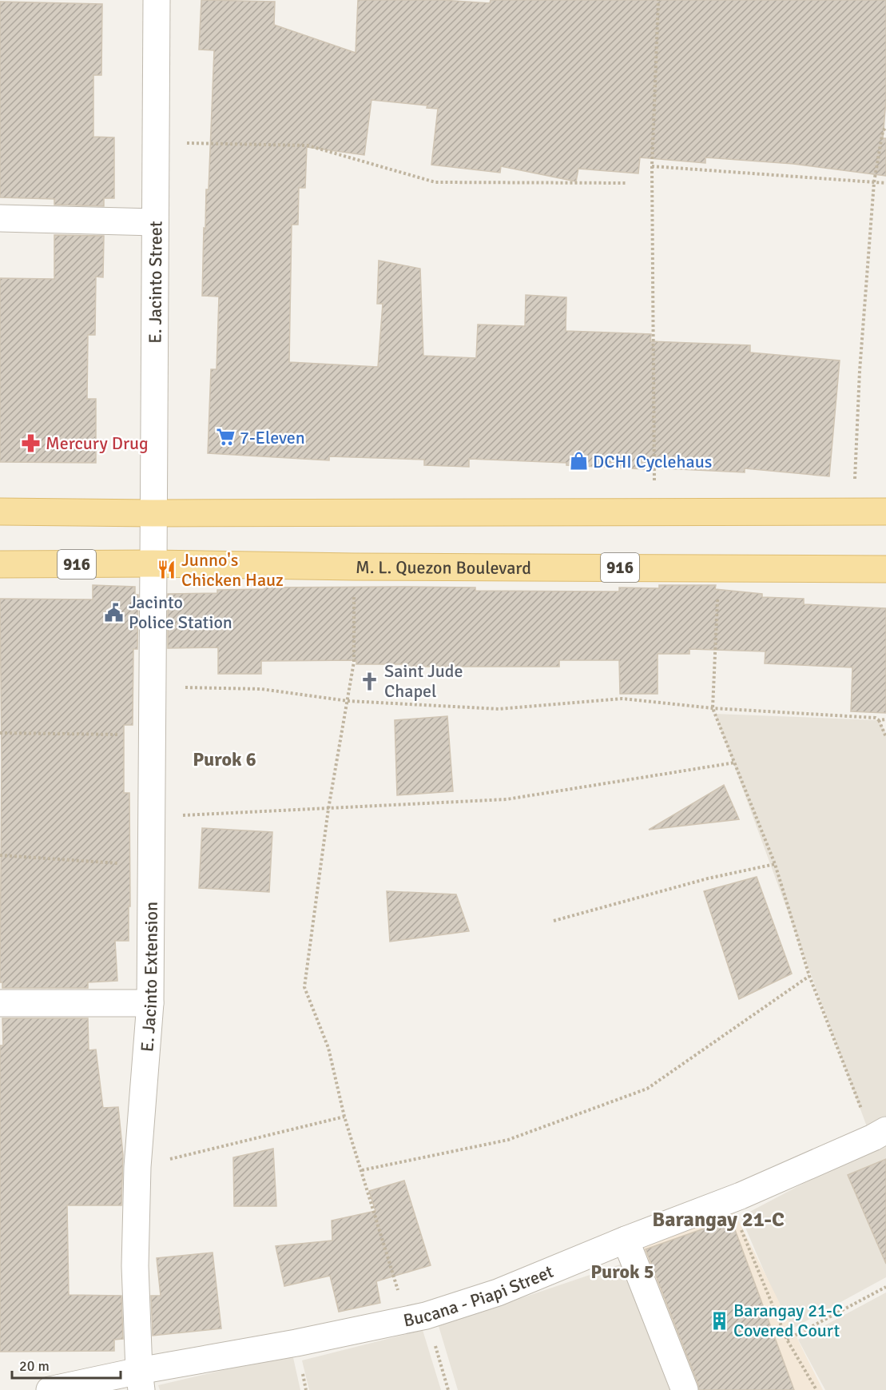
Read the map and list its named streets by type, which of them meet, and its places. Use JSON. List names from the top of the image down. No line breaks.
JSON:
{"streets":{"main road":["916","M. L. Quezon Boulevard"],"street":["E. Jacinto Street","E. Jacinto Extension","Bucana - Piapi Street"]},"crossings":[["E. Jacinto Street","M. L. Quezon Boulevard"],["E. Jacinto Street","E. Jacinto Extension"],["M. L. Quezon Boulevard","E. Jacinto Extension"],["E. Jacinto Extension","Bucana - Piapi Street"]],"districts":["Purok 6","Barangay 21-C","Purok 5"],"places":{"supermarket":["7-Eleven"],"pharmacy":["Mercury Drug"],"shop":["DCHI Cyclehaus"],"restaurant":["Junno's Chicken Hauz"],"public building":["Jacinto Police Station"],"church":["Saint Jude Chapel"],"building":["Barangay 21-C Covered Court"]},"scale_bar":"20 m"}
